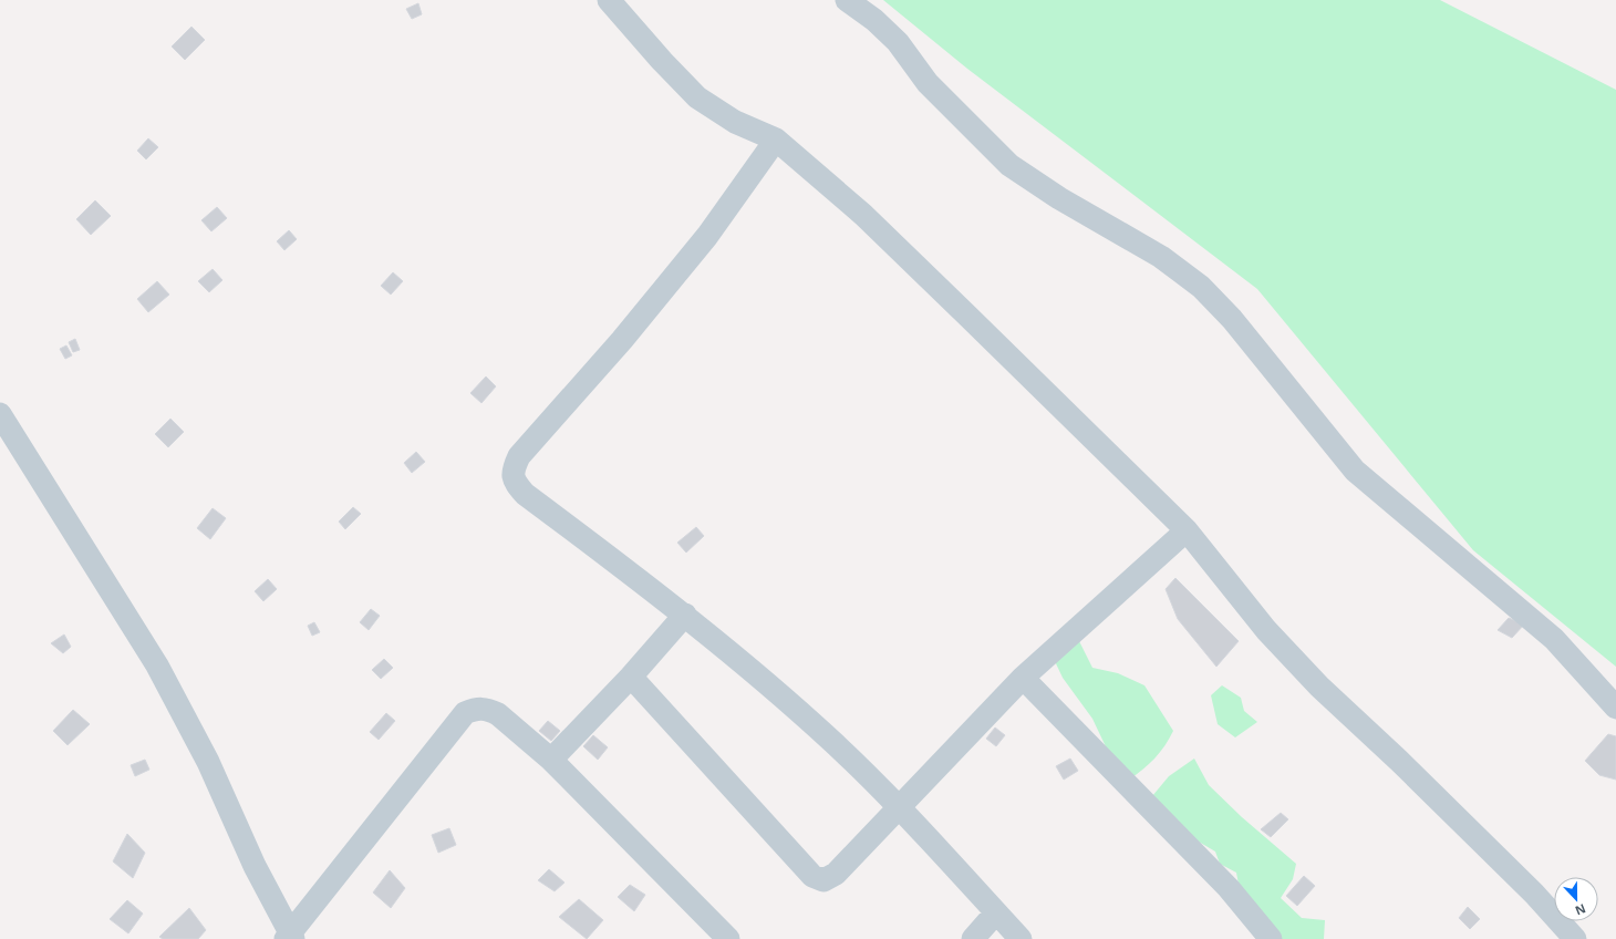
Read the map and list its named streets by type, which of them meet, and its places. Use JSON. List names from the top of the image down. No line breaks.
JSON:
{"north":"bottom"}
